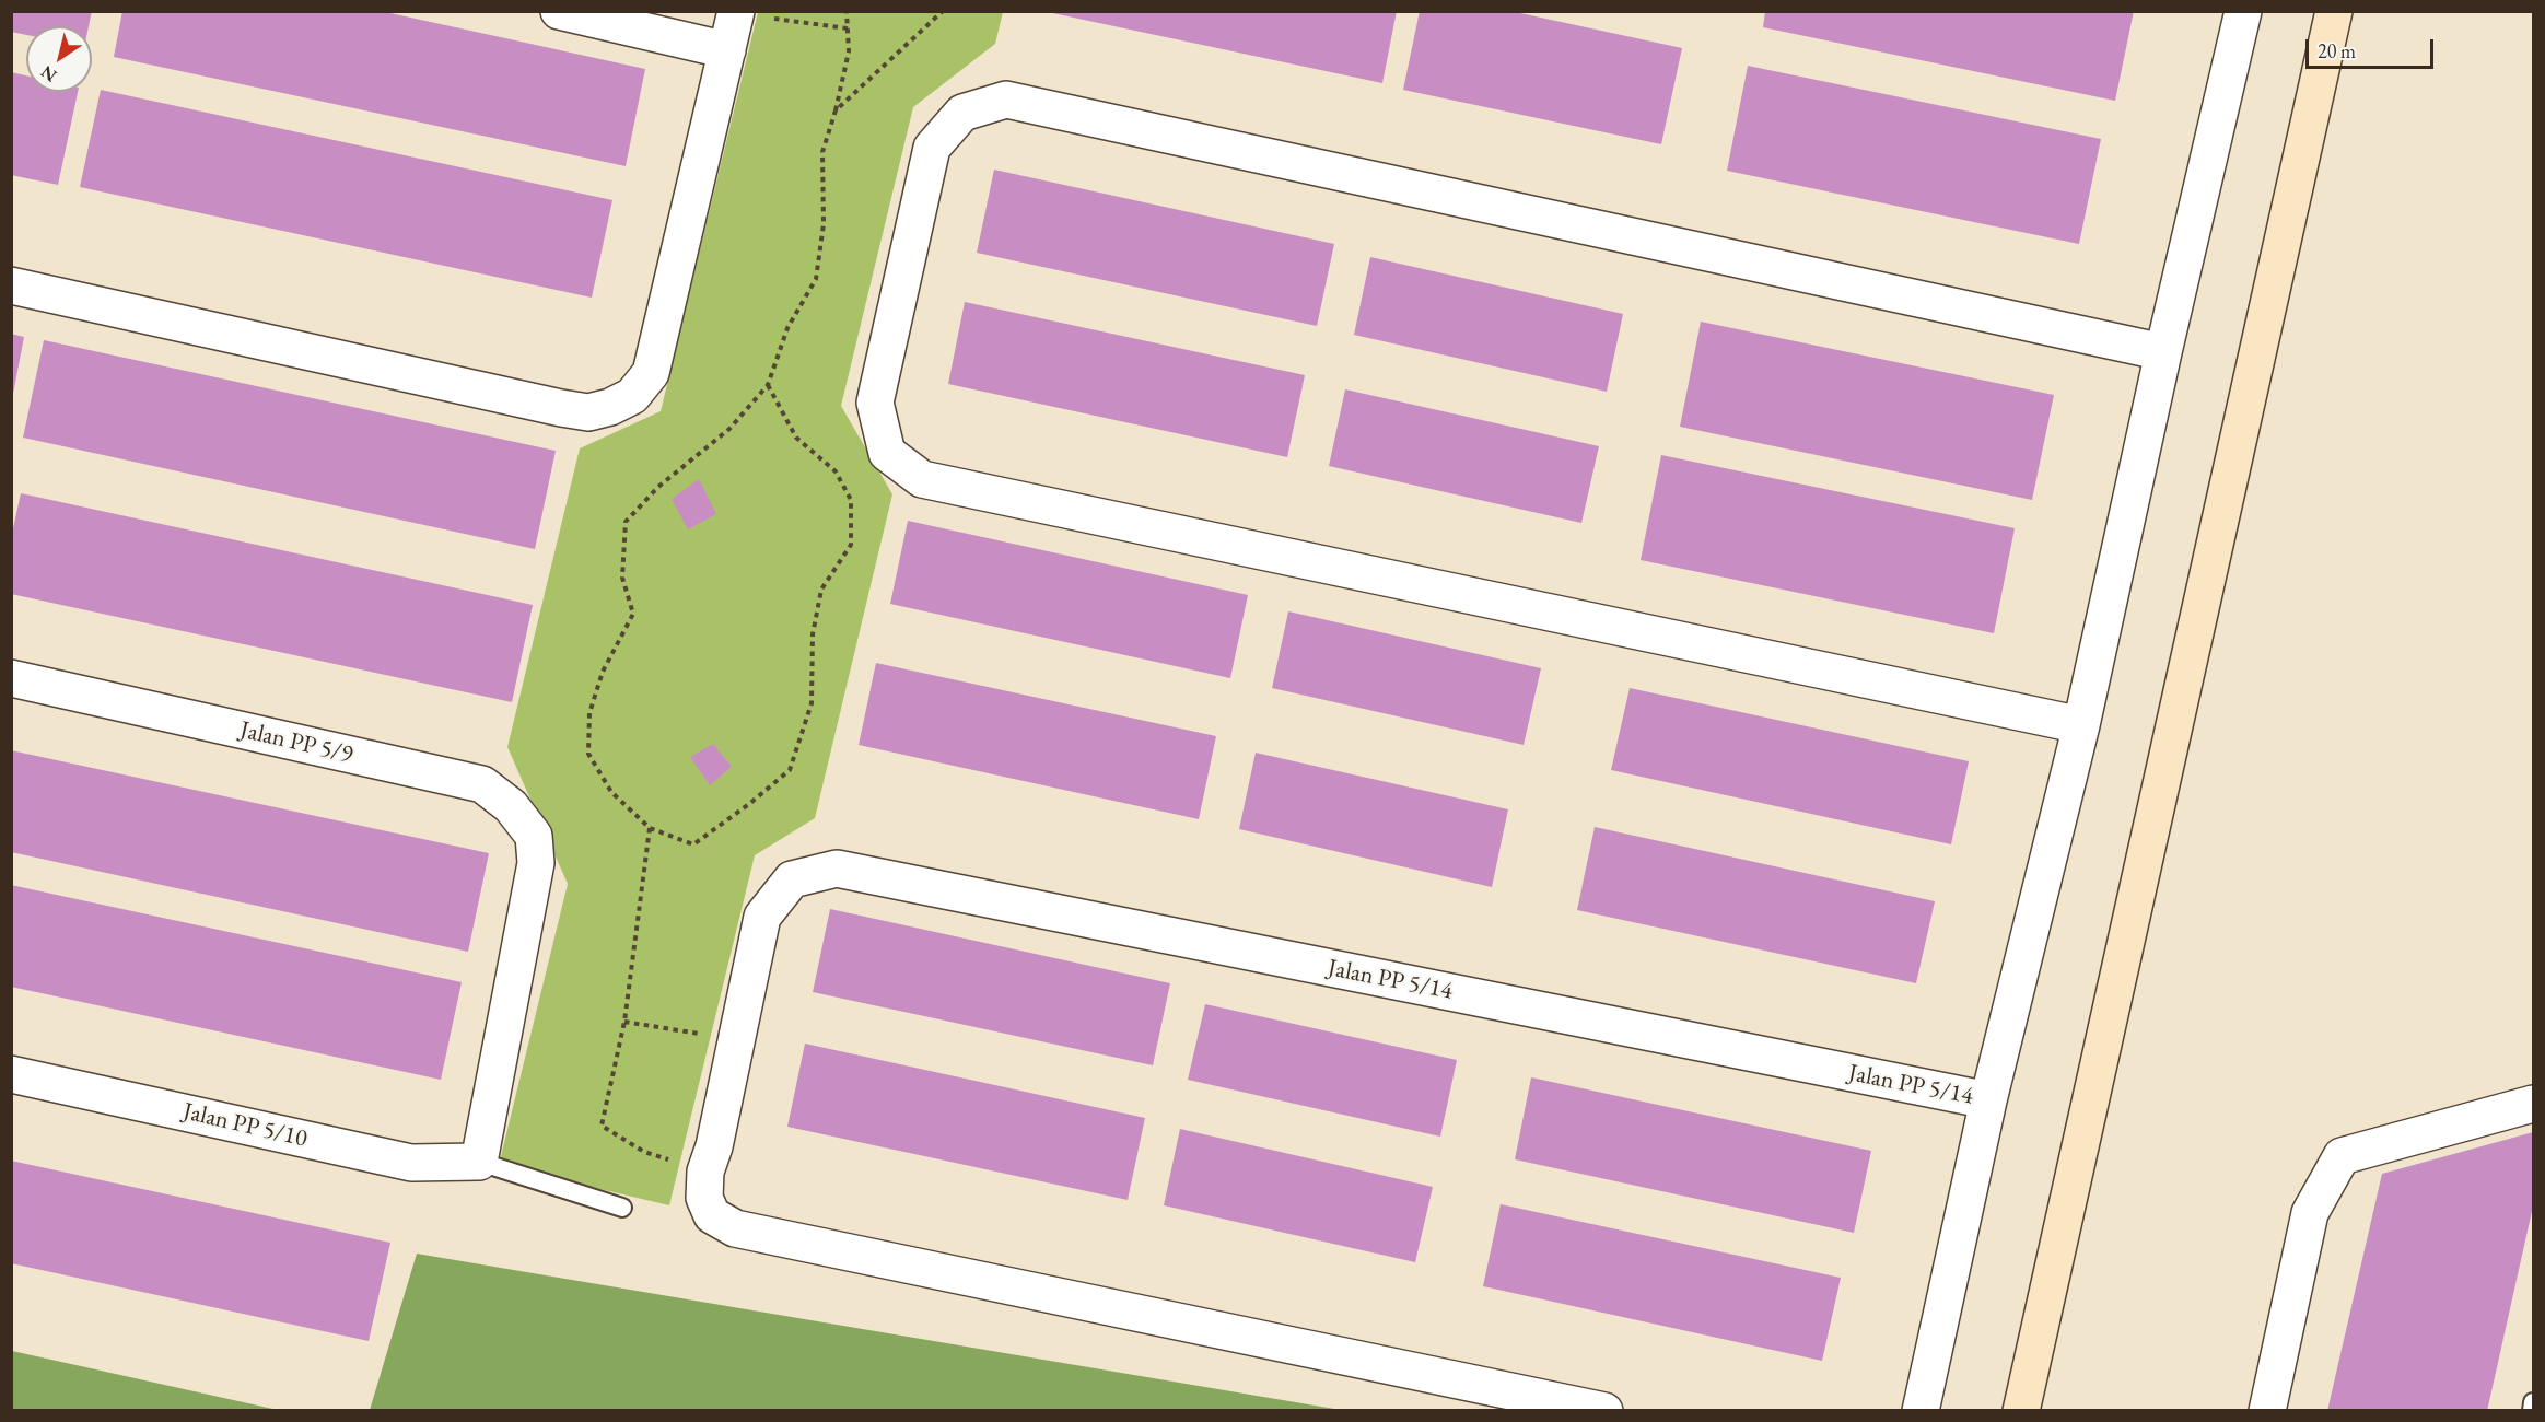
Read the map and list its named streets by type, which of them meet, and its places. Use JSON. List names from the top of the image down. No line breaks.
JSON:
{"streets":{"street":["Jalan PP 5/9","Jalan PP 5/14","Jalan PP 5/10"]},"crossings":[["Jalan PP 5/9","Jalan PP 5/10"]],"scale_bar":"20 m","north":"bottom left"}
